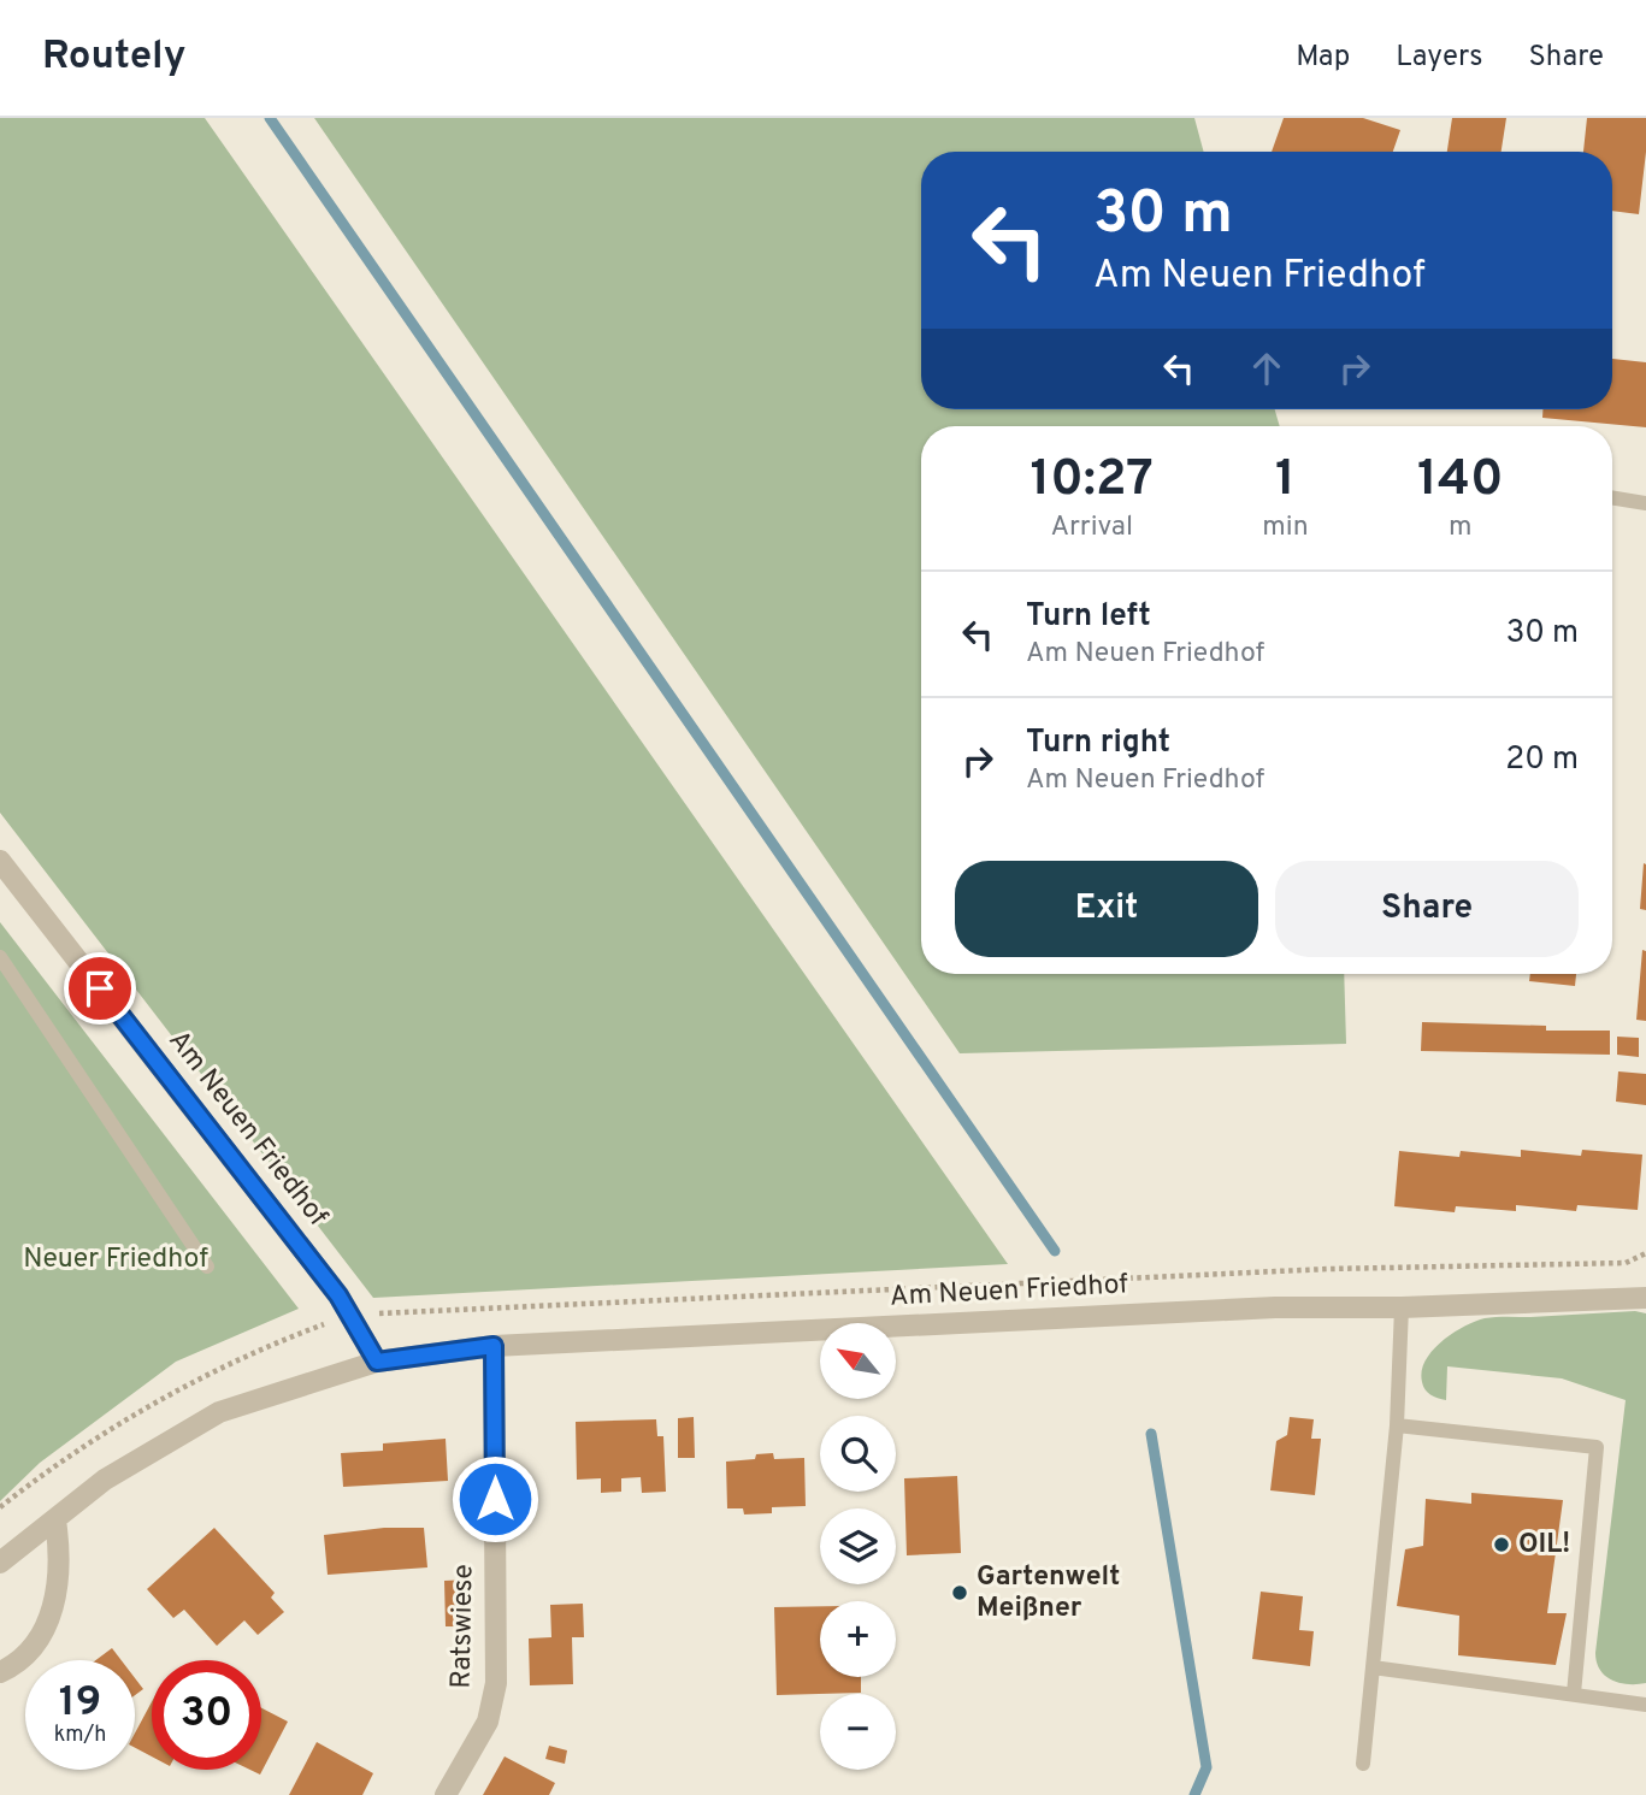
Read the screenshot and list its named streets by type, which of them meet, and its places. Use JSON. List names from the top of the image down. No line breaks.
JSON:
{"streets":{"street":["Am Neuen Friedhof","Ratswiese"]},"crossings":[["Am Neuen Friedhof","Ratswiese"]],"parks":["Neuer Friedhof"],"places":["OIL!","Gartenwelt Meißner"],"north":"top left","page":{"header":"Routely","nav":["Map","Layers","Share"],"turn":["30 m","Am Neuen Friedhof"],"eta":["10:27","Arrival","1","min","140","m"],"list":[{"name":"Turn left","note":"Am Neuen Friedhof","value":"30 m"},{"name":"Turn right","note":"Am Neuen Friedhof","value":"20 m"}],"buttons":["Exit","Share"],"map_buttons":["+","−"],"speed":"19 km/h","limit":"30"}}
